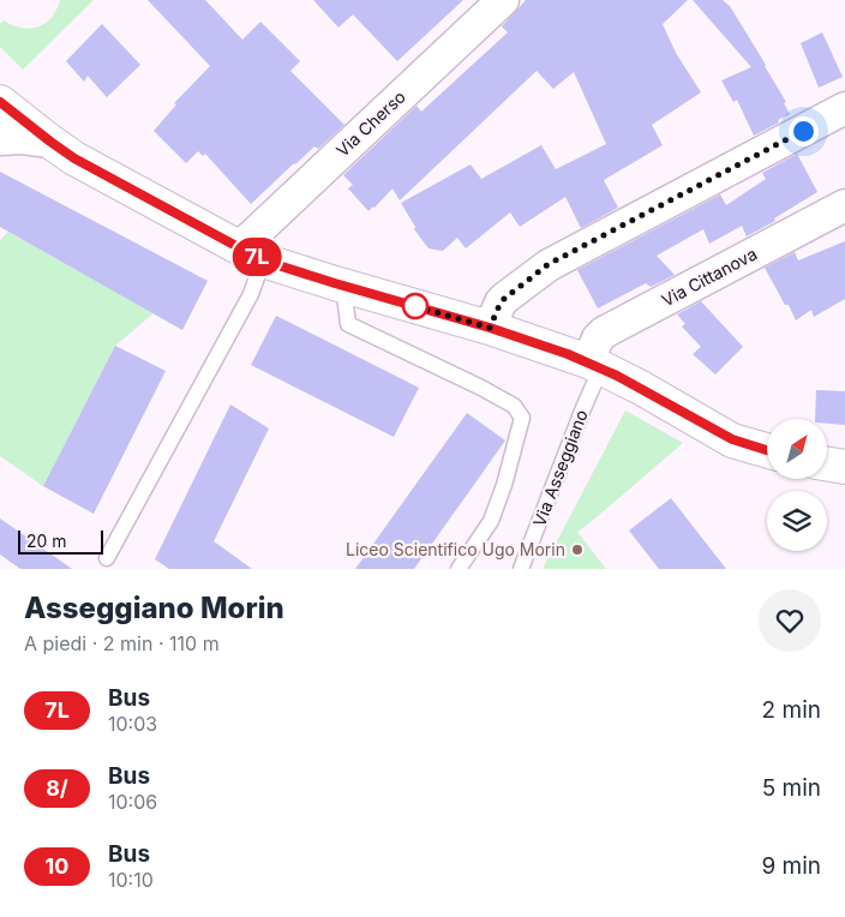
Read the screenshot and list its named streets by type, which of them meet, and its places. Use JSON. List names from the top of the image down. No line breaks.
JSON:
{"streets":{"street":["Via Cherso","Via Cittanova"],"lane":["Via Asseggiano"]},"crossings":[["Via Cittanova","Via Asseggiano"]],"places":["Liceo Scientifico Ugo Morin"],"lines":["bus line 7L"],"scale_bar":"20 m","north":"top right","page":{"on_map":"7L","scale":"20 m","heading":["Asseggiano Morin","A piedi · 2 min · 110 m"],"list":[{"mark":"7L","name":"Bus","note":"10:03","value":"2 min"},{"mark":"8/","name":"Bus","note":"10:06","value":"5 min"},{"mark":"10","name":"Bus","note":"10:10","value":"9 min"}]}}
